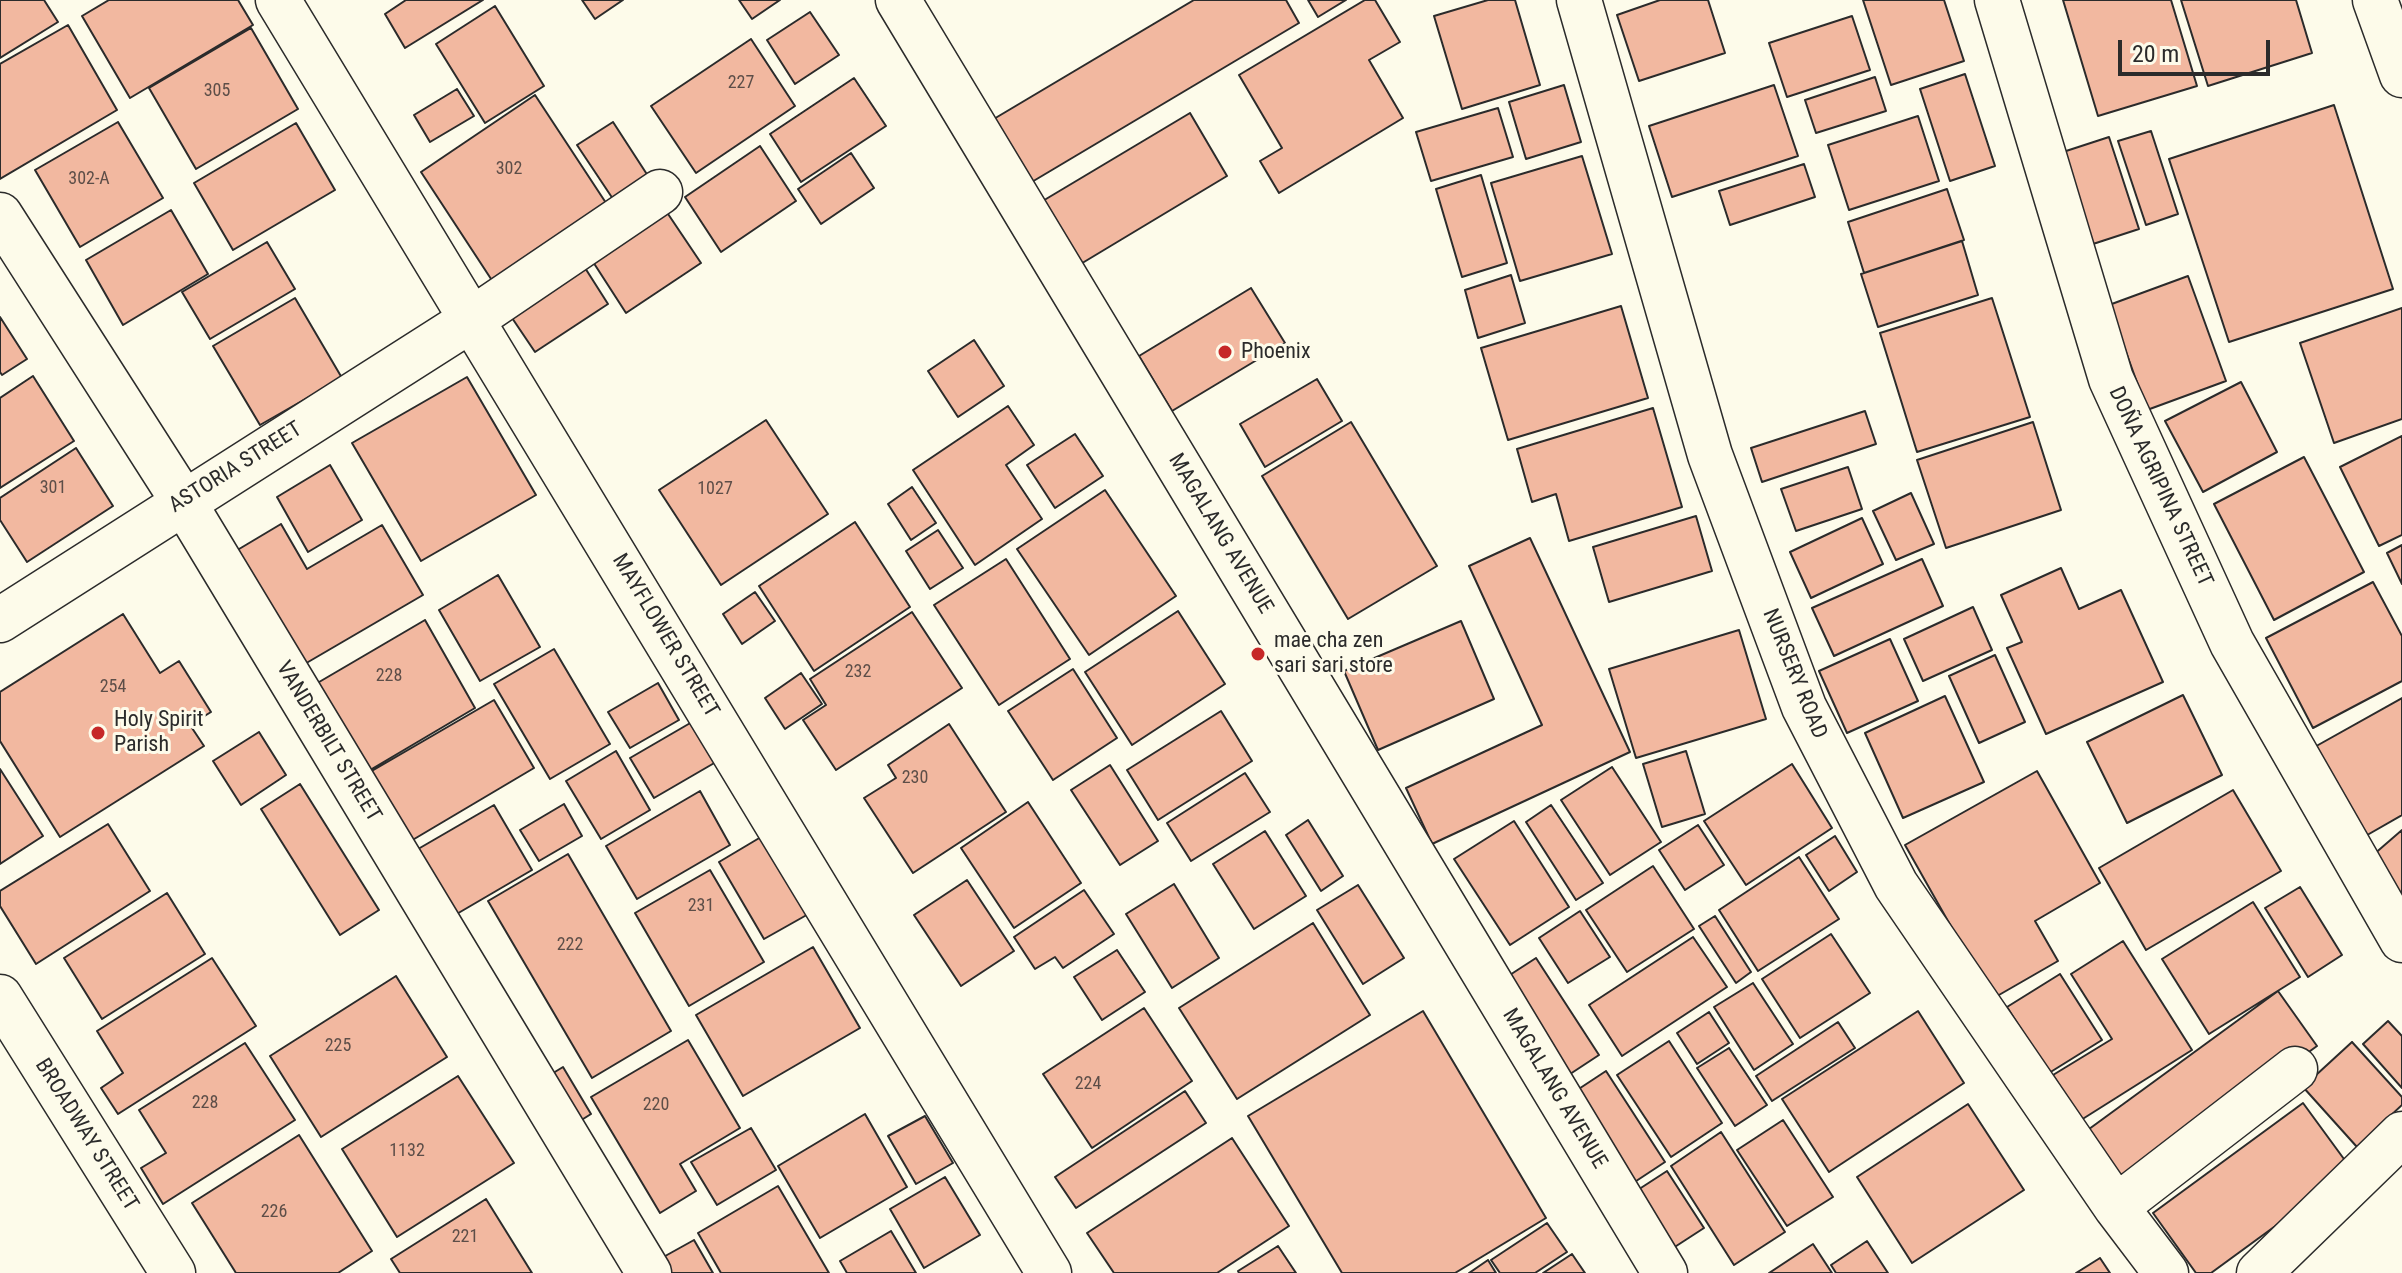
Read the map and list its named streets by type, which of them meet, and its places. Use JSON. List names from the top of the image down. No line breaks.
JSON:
{"streets":{"street":["ASTORIA STREET","DOÑA AGRIPINA STREET","MAGALANG AVENUE","MAYFLOWER STREET","NURSERY ROAD","VANDERBILT STREET","BROADWAY STREET"]},"crossings":[["ASTORIA STREET","MAYFLOWER STREET"],["ASTORIA STREET","VANDERBILT STREET"]],"places":["Phoenix","mae cha zen sari sari store","Holy Spirit Parish"],"house_numbers":["227","305","302","302-A","301","1027","232","228","254","230","231","222","225","224","228","220","1132","226","221"],"scale_bar":"20 m"}
